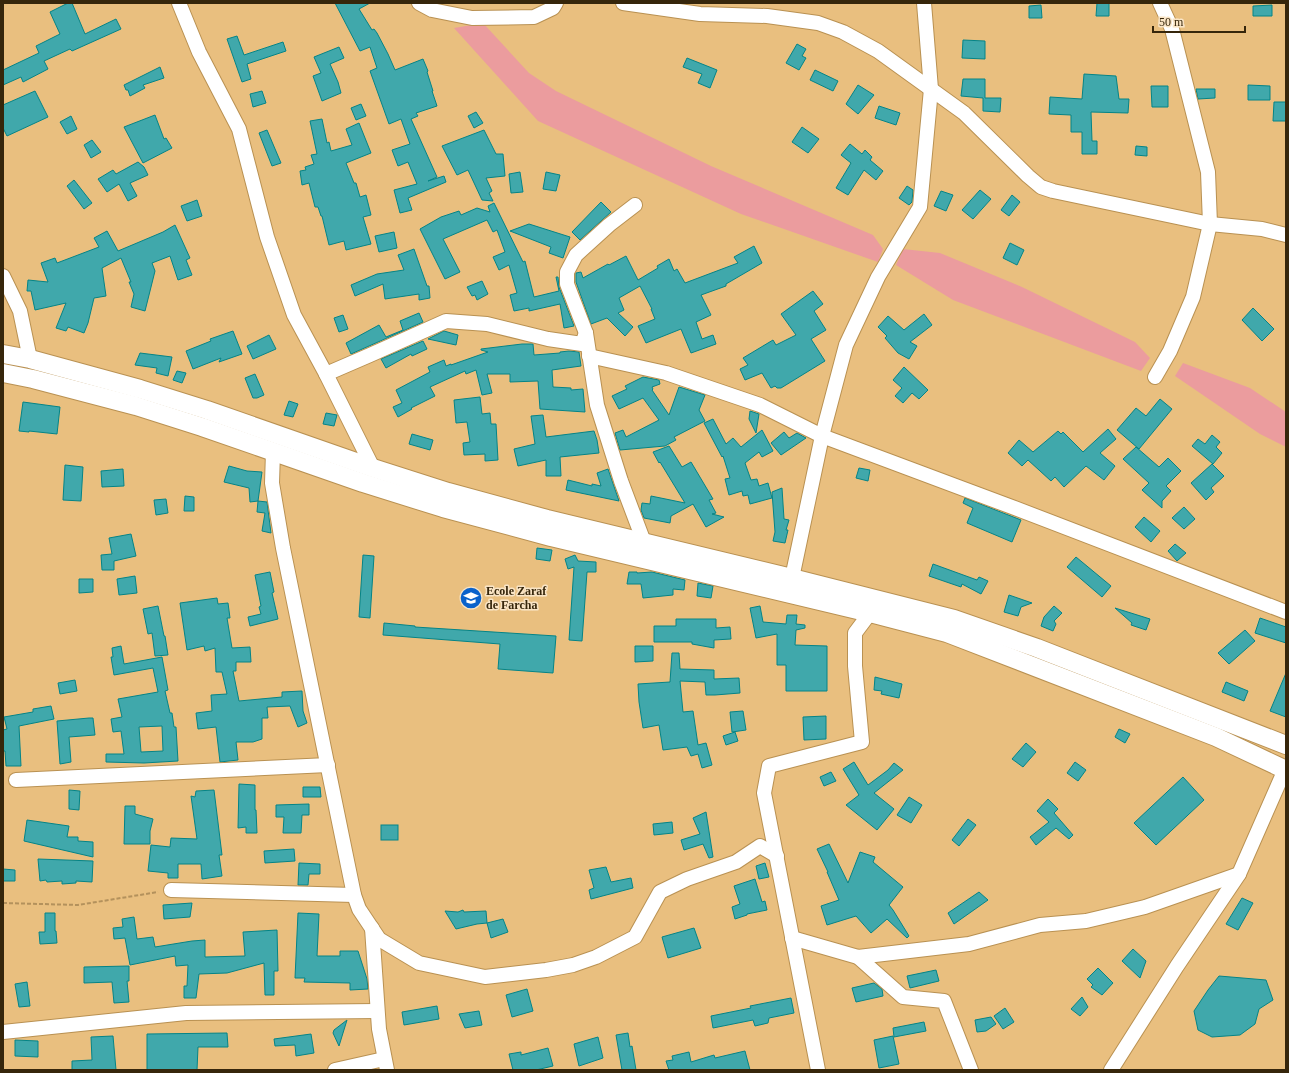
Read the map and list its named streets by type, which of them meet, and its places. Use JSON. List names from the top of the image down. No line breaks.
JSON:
{"places":{"school or university":["Ecole Zaraf de Farcha"]},"scale_bar":"50 m"}
